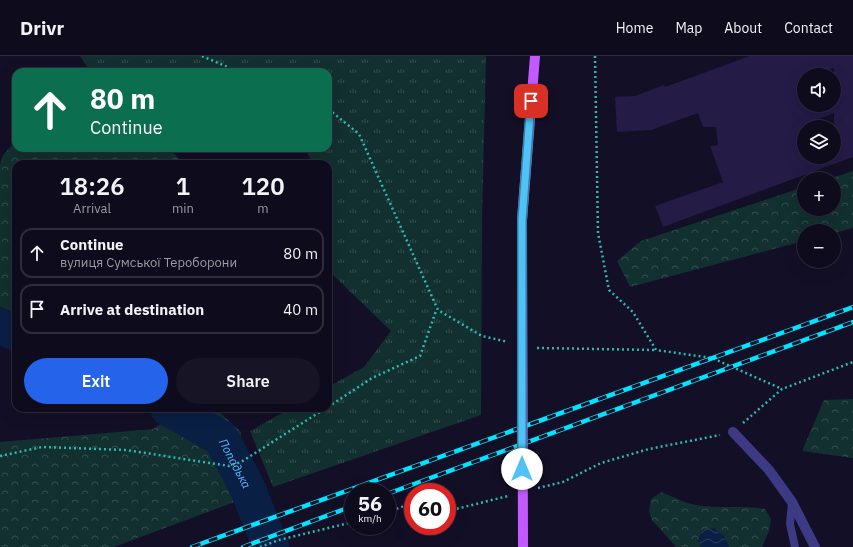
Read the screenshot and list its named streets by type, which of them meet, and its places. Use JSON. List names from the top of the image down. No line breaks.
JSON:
{"water":["Попадька"],"page":{"header":"Drivr","nav":["Home","Map","About","Contact"],"map_buttons":["+","−"],"turn":["80 m","Continue"],"eta":["18:26","Arrival","1","min","120","m"],"list":[{"name":"Continue","note":"вулиця Сумської Тероборони","value":"80 m"},{"name":"Arrive at destination","value":"40 m"}],"buttons":["Exit","Share"],"speed":"56 km/h","limit":"60"}}
